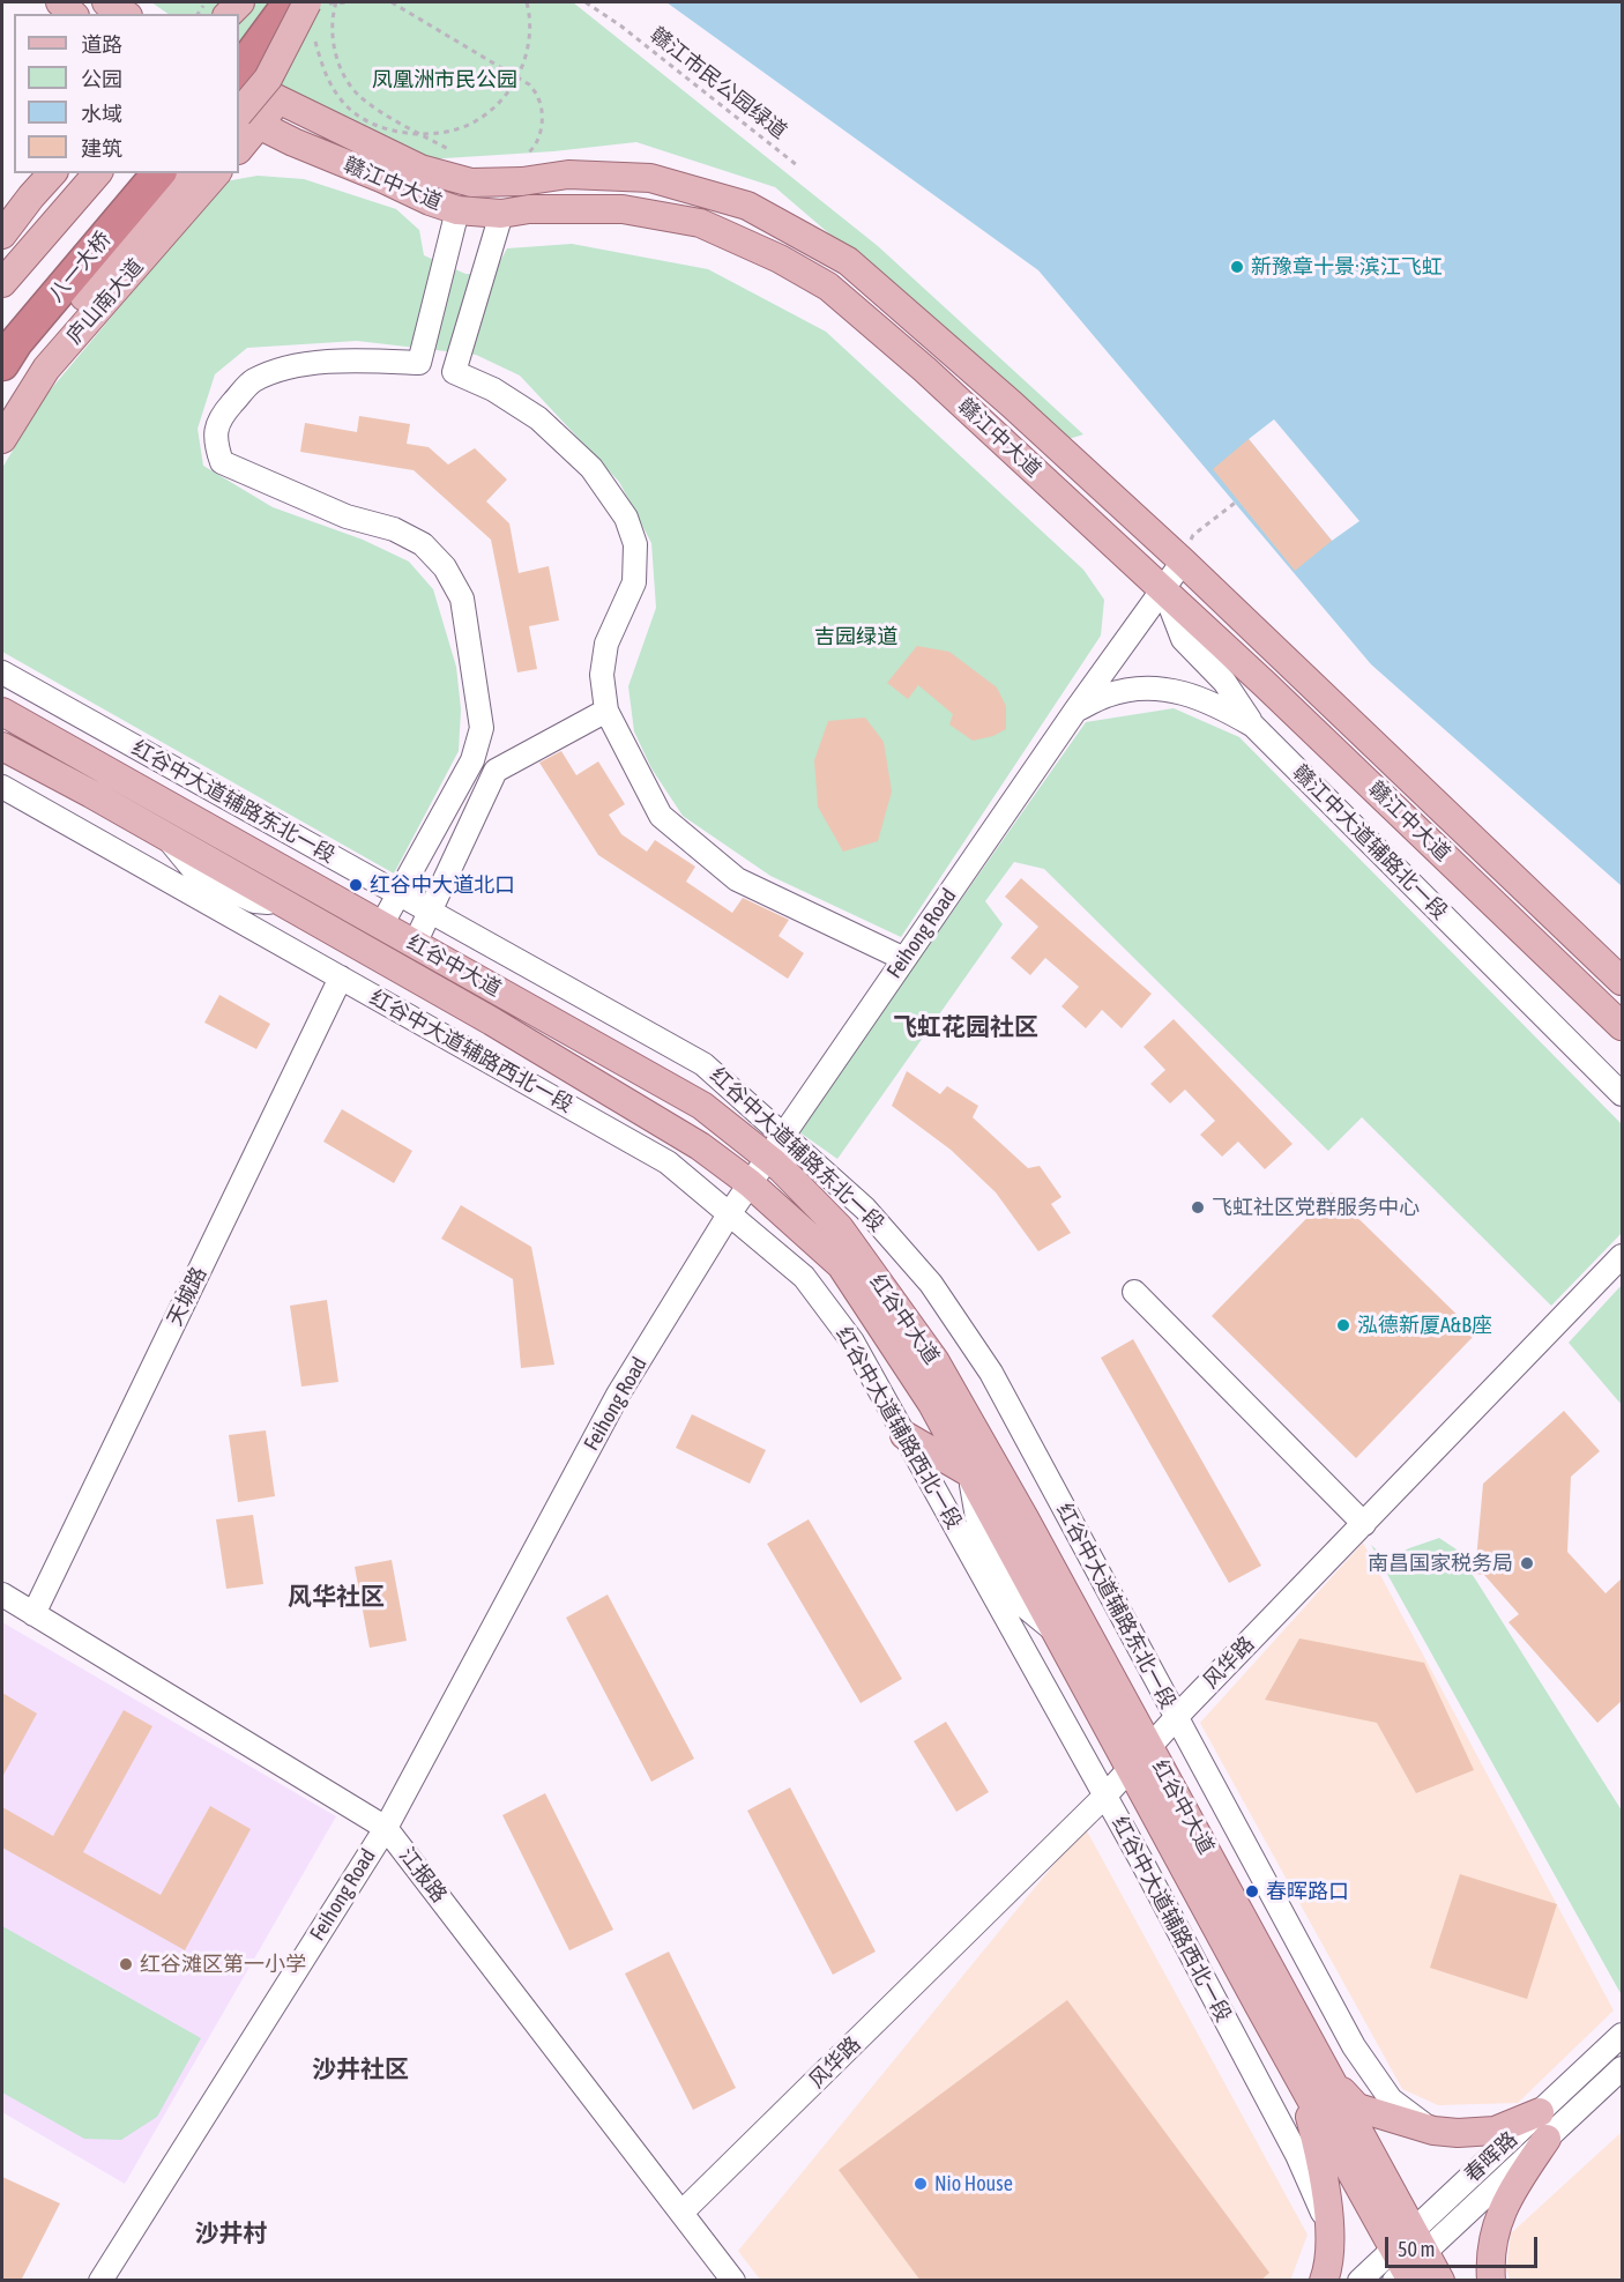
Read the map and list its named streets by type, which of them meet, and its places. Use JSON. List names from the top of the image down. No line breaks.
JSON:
{"streets":{"highway":["八一大桥"],"main road":["赣江中大道","庐山南大道","红谷中大道"],"street":["红谷中大道辅路东北一段","赣江中大道辅路北一段","Feihong Road","红谷中大道辅路西北一段","天城路","风华路","江报路","春晖路"],"path":["赣江市民公园绿道"]},"crossings":[["赣江中大道","Feihong Road"],["红谷中大道辅路东北一段","Feihong Road"],["红谷中大道辅路东北一段","红谷中大道"],["红谷中大道辅路东北一段","风华路"],["赣江中大道辅路北一段","Feihong Road"],["Feihong Road","红谷中大道"],["Feihong Road","红谷中大道辅路西北一段"],["Feihong Road","江报路"],["红谷中大道","风华路"],["红谷中大道","春晖路"],["红谷中大道辅路西北一段","天城路"],["红谷中大道辅路西北一段","风华路"],["天城路","江报路"],["风华路","江报路"]],"districts":["飞虹花园社区","风华社区","沙井社区","沙井村"],"parks":["凤凰洲市民公园","吉园绿道"],"places":["新豫章十景·滨江飞虹","红谷中大道北口","飞虹社区党群服务中心","泓德新厦A&B座","南昌国家税务局","春晖路口","红谷滩区第一小学","Nio House"],"legend":["道路","公园","水域","建筑"],"scale_bar":"50 m"}
